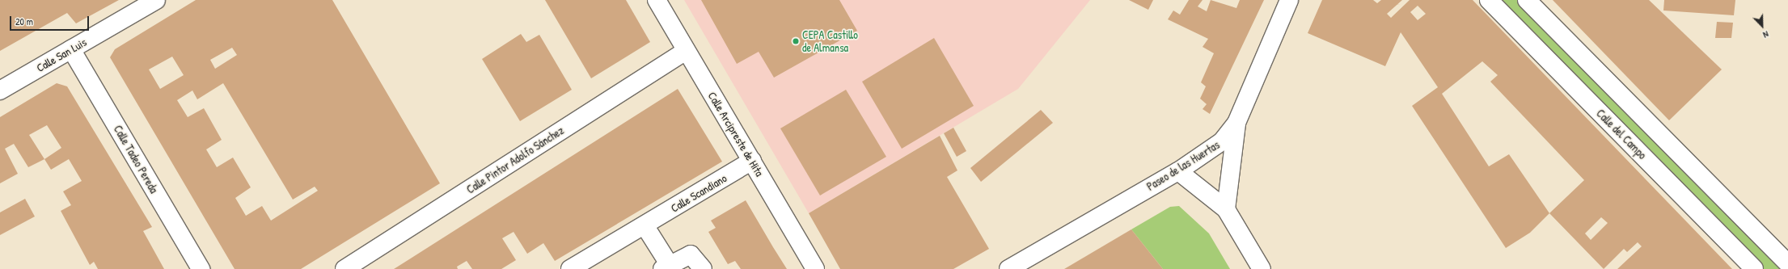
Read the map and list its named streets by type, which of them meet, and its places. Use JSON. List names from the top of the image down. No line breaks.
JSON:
{"streets":{"street":["Calle San Luis","Calle Arcipreste de Hita","Calle del Campo","Calle Tadeo Pereda","Calle Pintor Adolfo Sánchez","Paseo de las Huertas","Calle Scandiano"]},"crossings":[["Calle San Luis","Calle Tadeo Pereda"],["Calle Arcipreste de Hita","Calle Pintor Adolfo Sánchez"],["Calle Arcipreste de Hita","Calle Scandiano"]],"places":["CEPA Castillo de Almansa"],"scale_bar":"20 m","north":"bottom right"}
